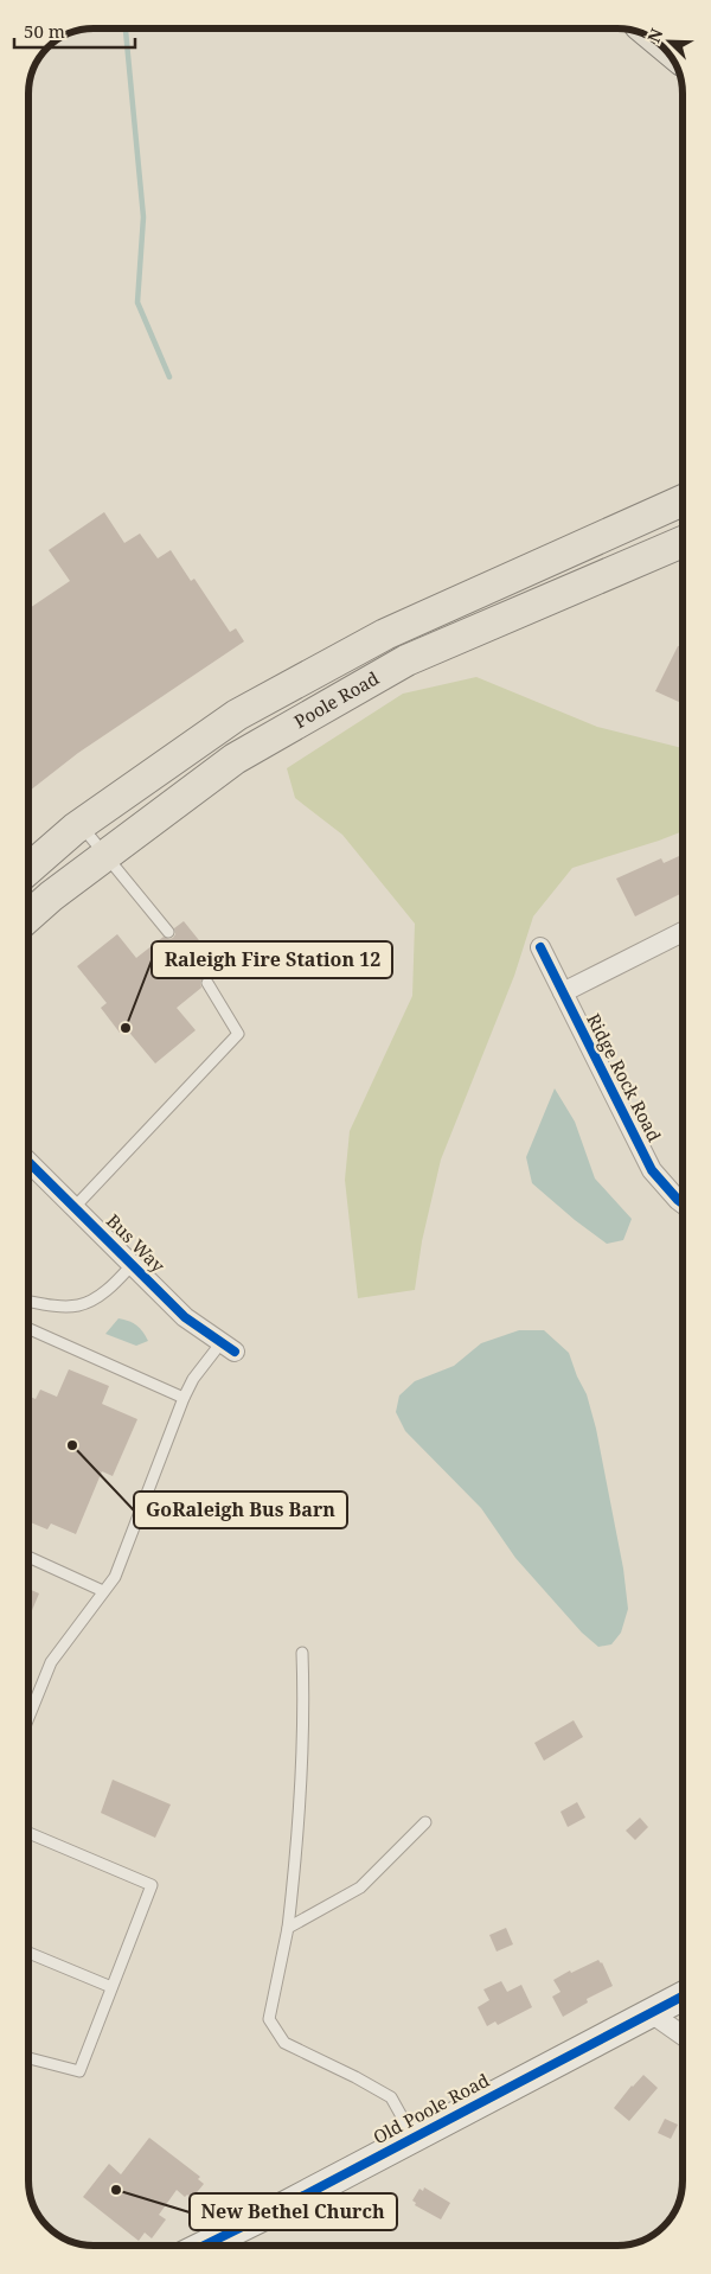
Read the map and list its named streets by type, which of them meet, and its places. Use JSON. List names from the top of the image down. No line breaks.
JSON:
{"streets":{"main road":["Poole Road"],"street":["Ridge Rock Road","Bus Way","Old Poole Road"]},"places":["Raleigh Fire Station 12","GoRaleigh Bus Barn","New Bethel Church"],"scale_bar":"50 m","north":"top left"}
